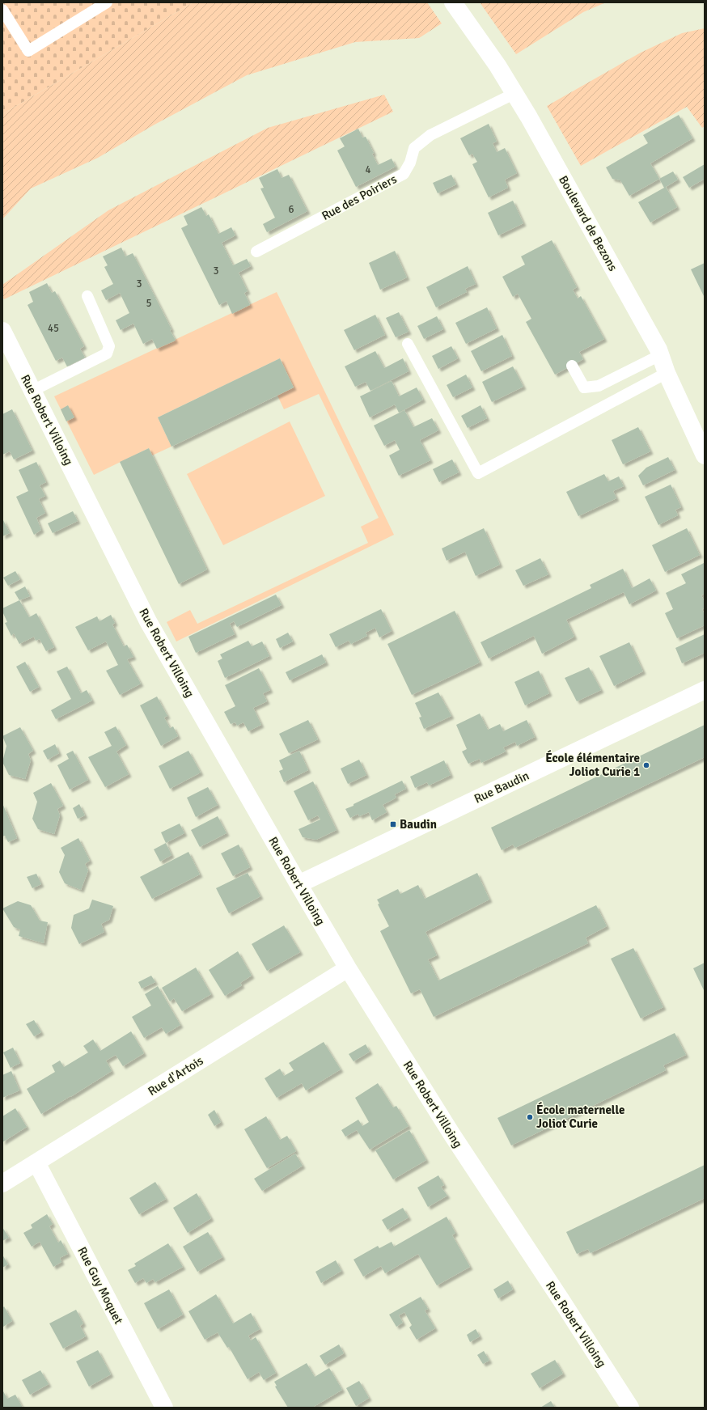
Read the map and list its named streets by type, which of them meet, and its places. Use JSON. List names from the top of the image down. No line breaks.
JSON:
{"streets":{"street":["Boulevard de Bezons","Rue Robert Villoing","Rue Baudin","Rue d'Artois","Rue Guy Moquet"],"lane":["Rue des Poiriers"]},"crossings":[["Rue des Poiriers","Boulevard de Bezons"],["Rue Robert Villoing","Rue Baudin"],["Rue Robert Villoing","Rue d'Artois"],["Rue d'Artois","Rue Guy Moquet"]],"places":{"other":["École élémentaire Joliot Curie 1","École maternelle Joliot Curie"],"transit":["Baudin"]},"house_numbers":["4","6","3","3","5","45"]}
